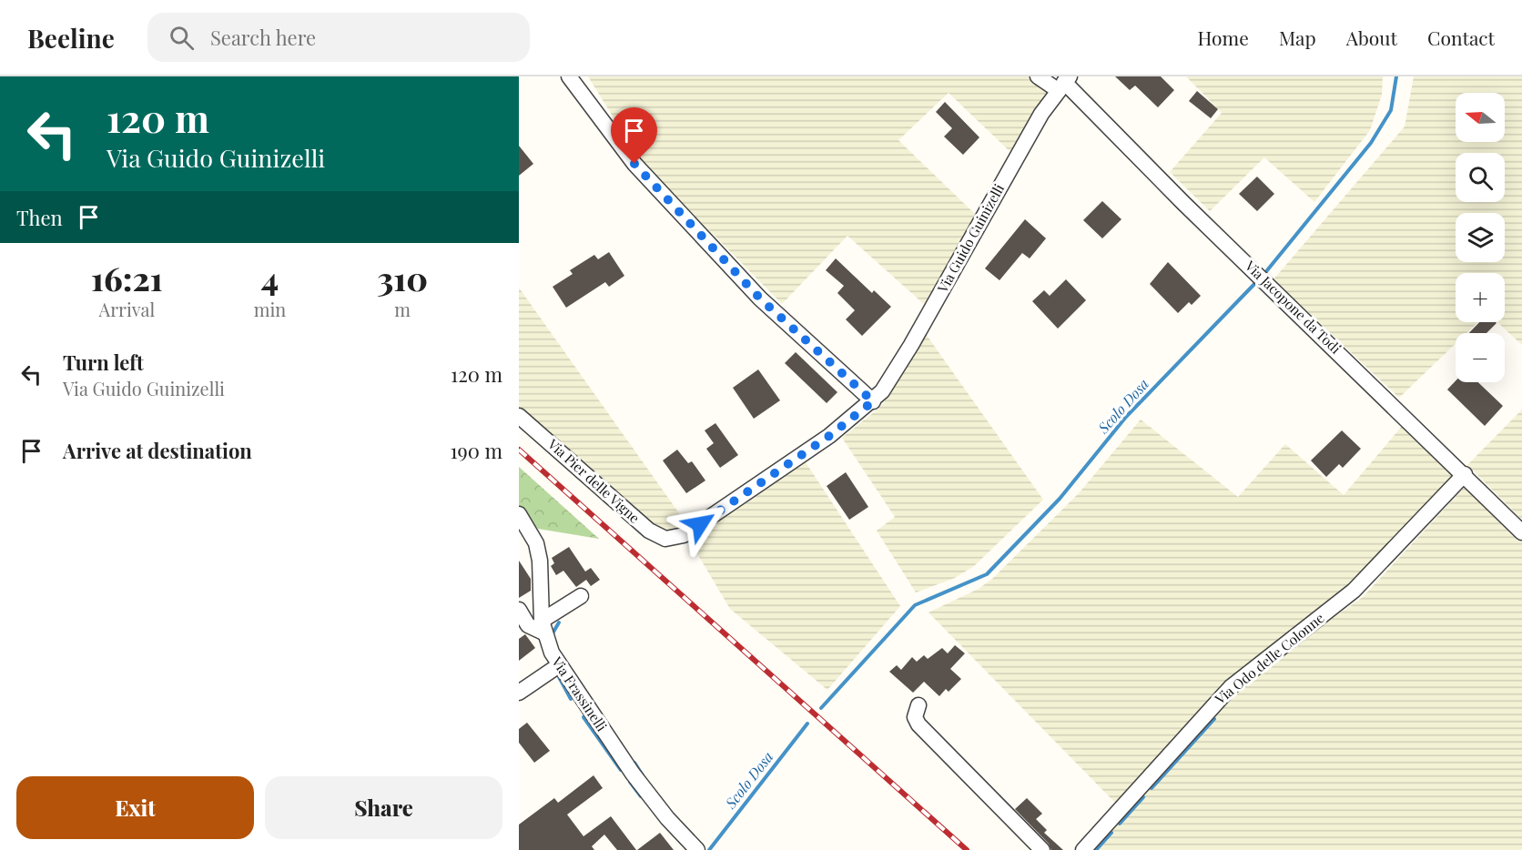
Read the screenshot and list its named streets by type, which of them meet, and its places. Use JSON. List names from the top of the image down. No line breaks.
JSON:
{"streets":{"street":["Via Guido Guinizelli","Via Jacopone da Todi","Via Pier delle Vigne","Via Odo delle Colonne","Via Frassinelli"]},"crossings":[["Via Guido Guinizelli","Via Jacopone da Todi"],["Via Guido Guinizelli","Via Pier delle Vigne"],["Via Jacopone da Todi","Via Odo delle Colonne"]],"water":["Scolo Dosa"],"north":"left","page":{"header":"Beeline","search":"Search here","nav":["Home","Map","About","Contact"],"turn":["120 m","Via Guido Guinizelli"],"map_buttons":["+","−"],"then":"Then","eta":["16:21","Arrival","4","min","310","m"],"list":[{"name":"Turn left","note":"Via Guido Guinizelli","value":"120 m"},{"name":"Arrive at destination","value":"190 m"}],"buttons":["Exit","Share"]}}
